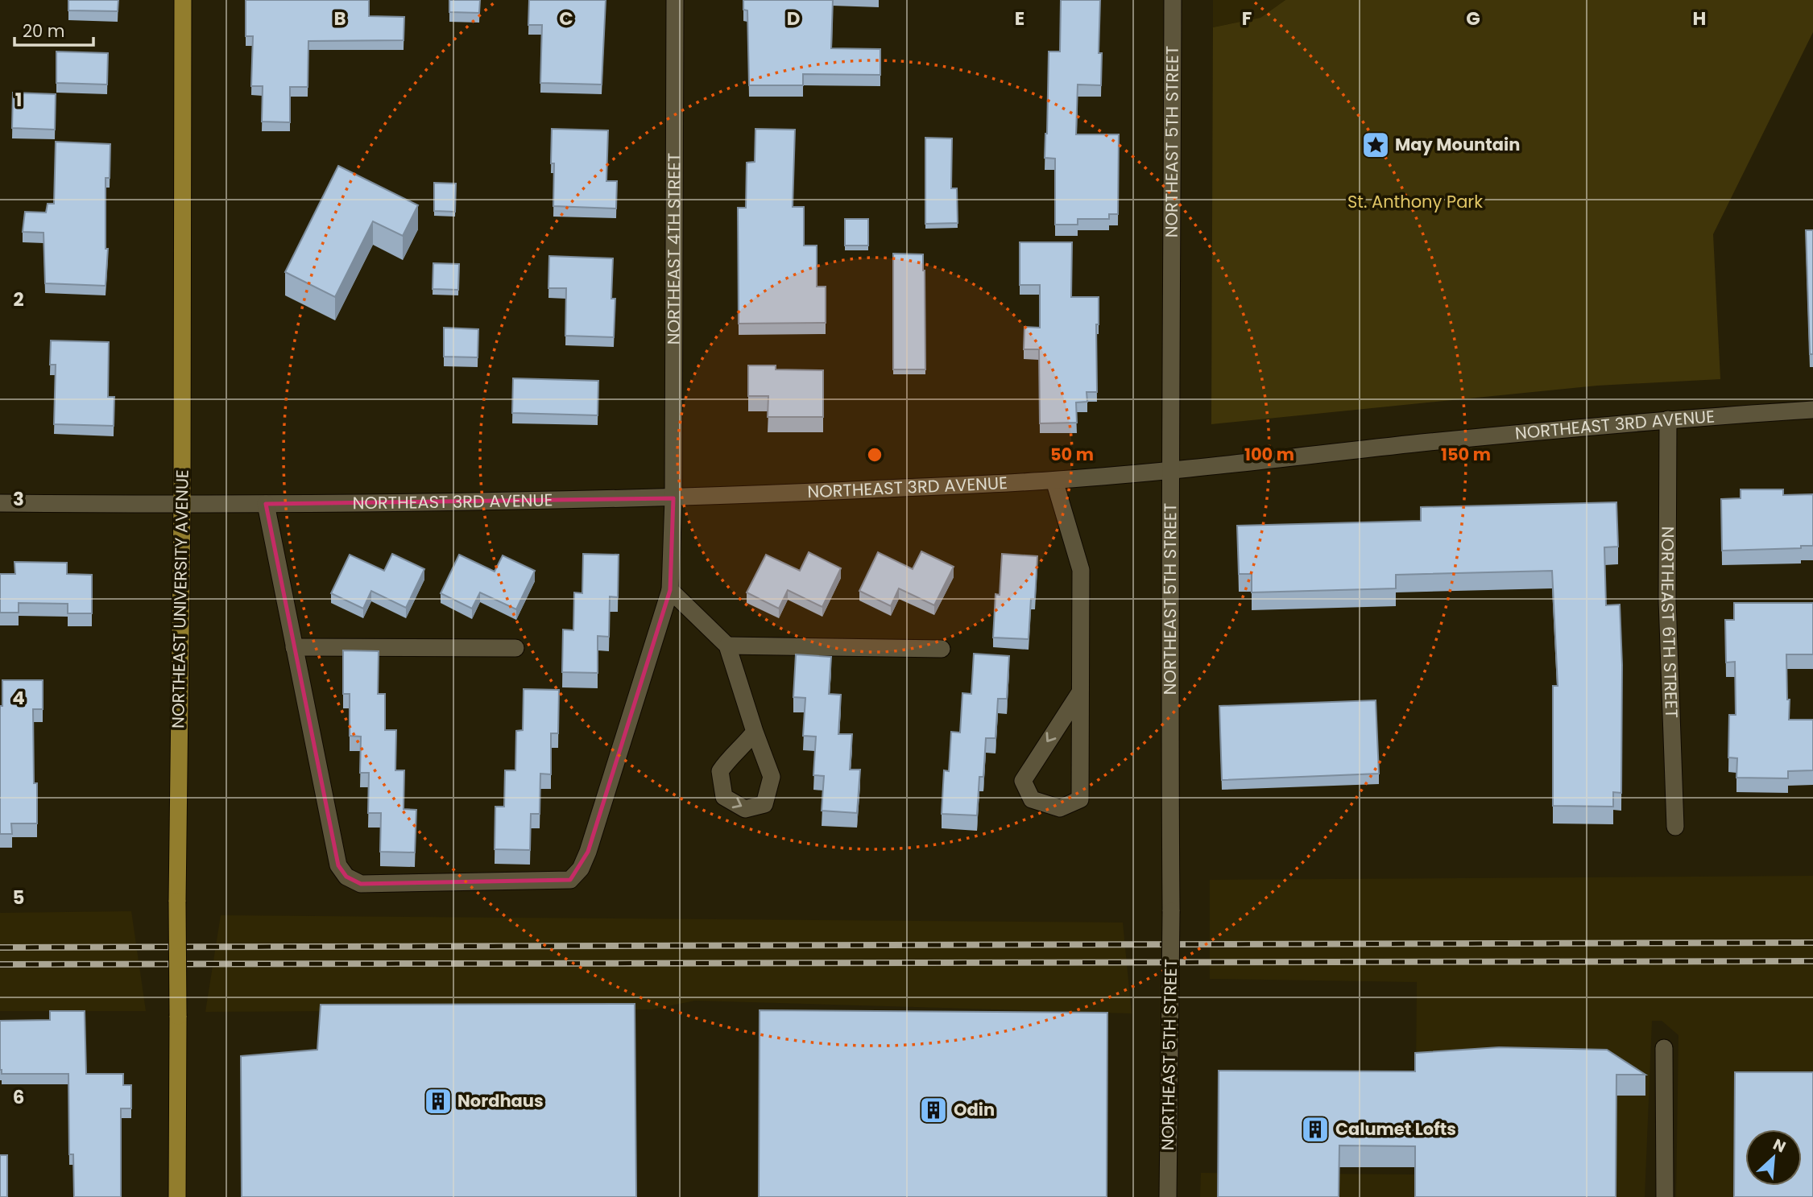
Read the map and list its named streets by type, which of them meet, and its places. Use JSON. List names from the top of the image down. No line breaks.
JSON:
{"streets":{"main road":["NORTHEAST UNIVERSITY AVENUE"],"street":["NORTHEAST 5TH STREET","NORTHEAST 4TH STREET","NORTHEAST 3RD AVENUE","NORTHEAST 6TH STREET"]},"crossings":[["NORTHEAST 5TH STREET","NORTHEAST 3RD AVENUE"],["NORTHEAST 4TH STREET","NORTHEAST 3RD AVENUE"],["NORTHEAST 3RD AVENUE","NORTHEAST UNIVERSITY AVENUE"],["NORTHEAST 3RD AVENUE","NORTHEAST 6TH STREET"]],"parks":["St. Anthony Park"],"places":{"place":["May Mountain"],"building":["Nordhaus","Odin","Calumet Lofts"]},"scale_bar":"20 m","north":"top right","grid":{"columns":["B","C","D","E","F","G","H"],"rows":["1","2","3","4","5","6"]},"rings":["50 m","100 m","150 m"]}
